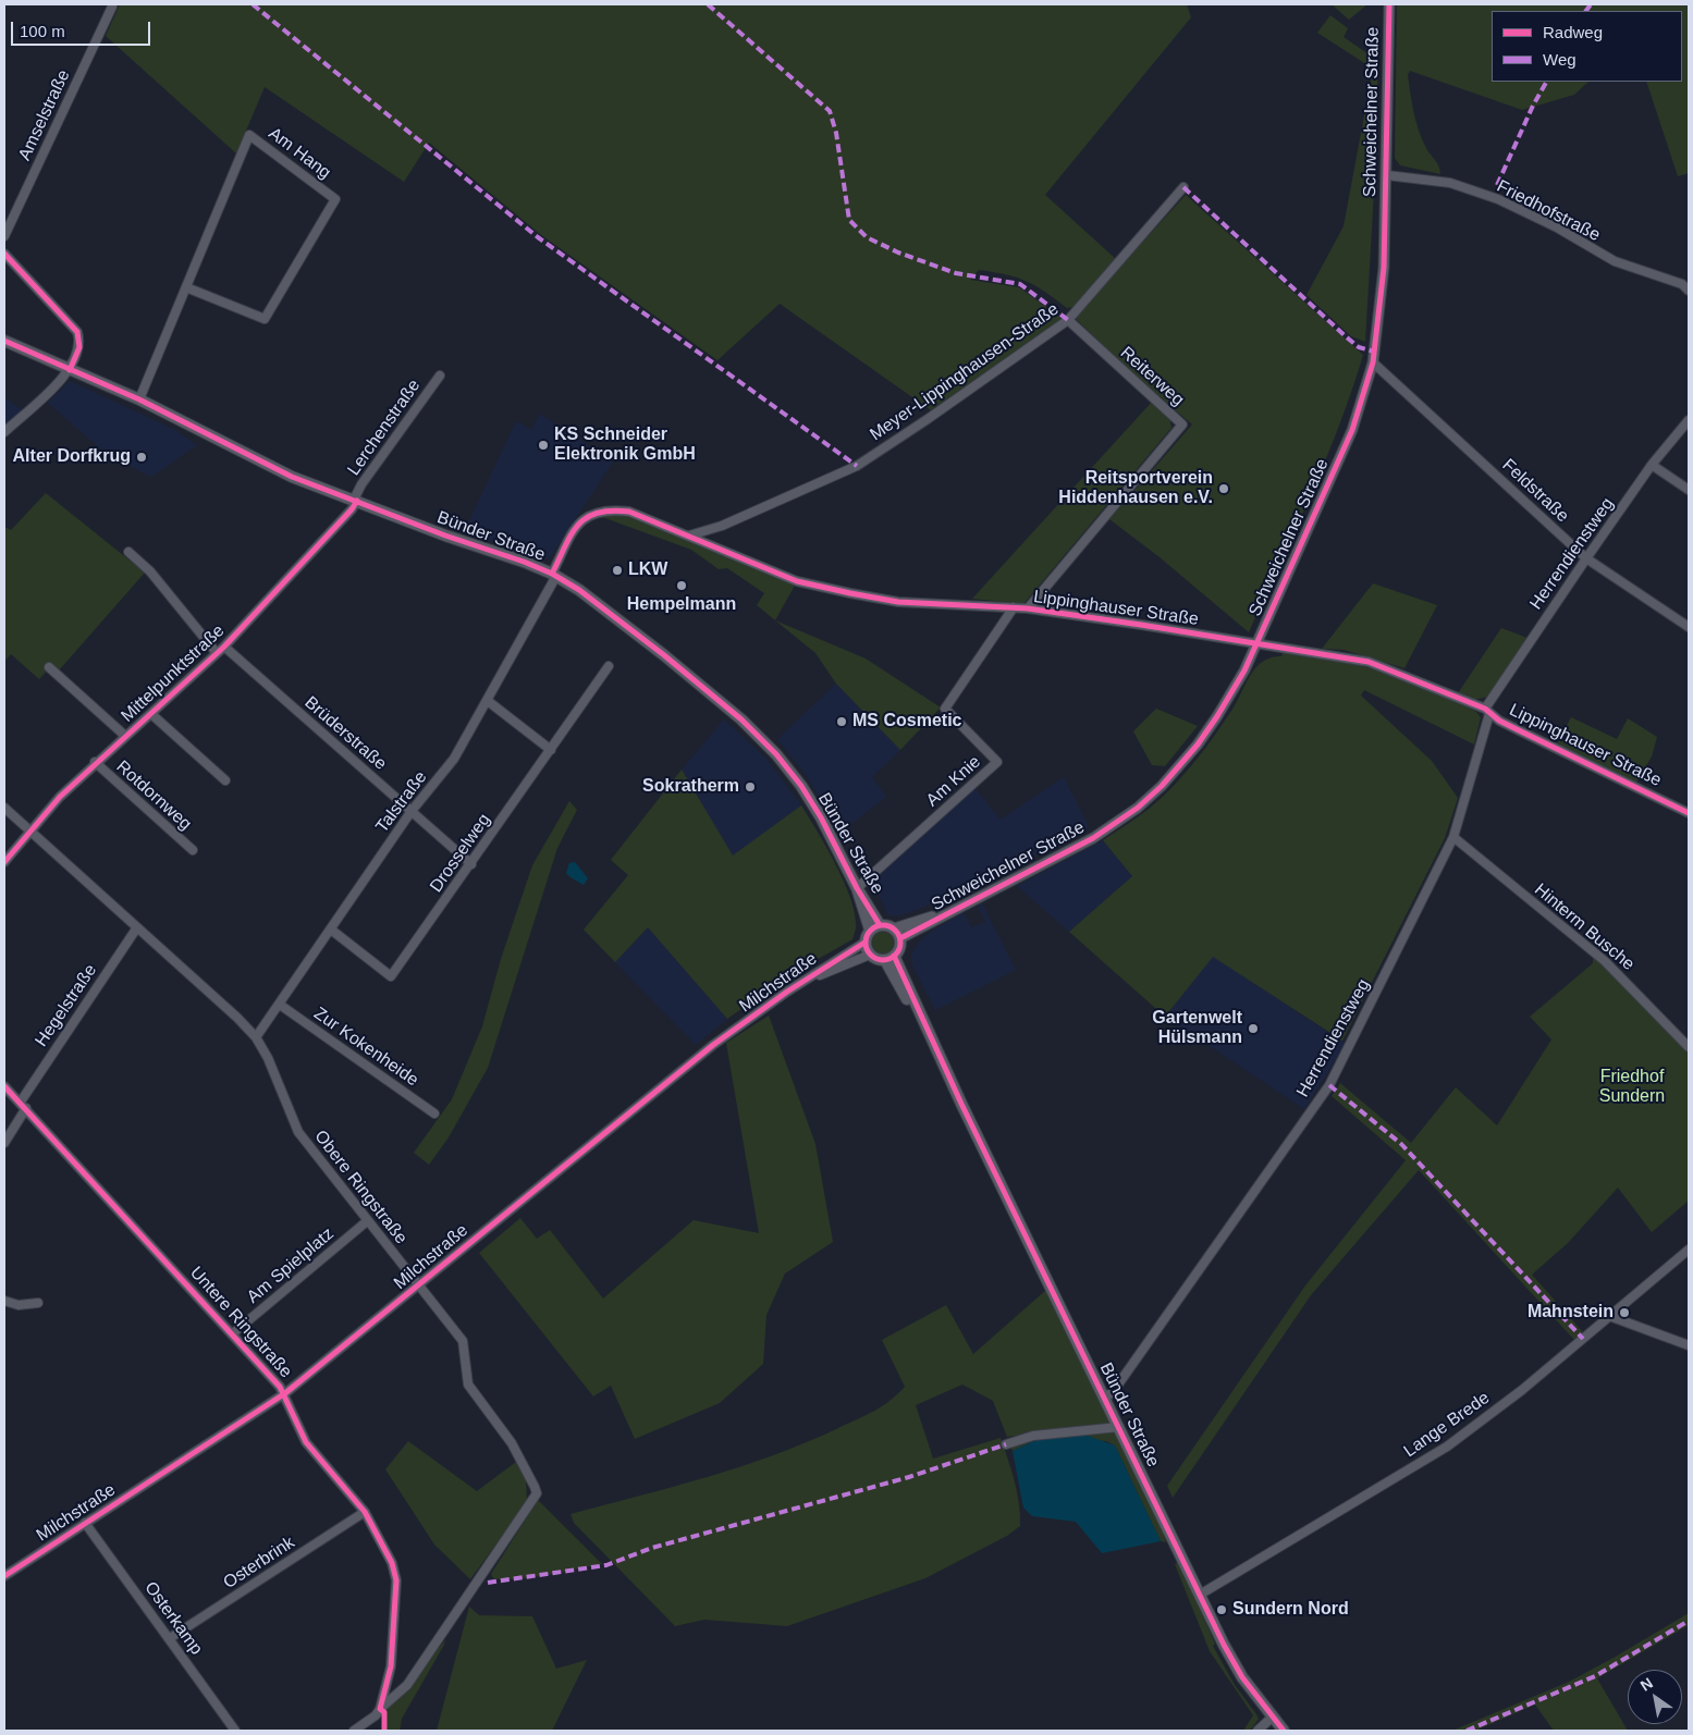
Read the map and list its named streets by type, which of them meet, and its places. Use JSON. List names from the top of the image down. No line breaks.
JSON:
{"streets":{"main road":["Bünder Straße"],"street":["Schweichelner Straße","Amselstraße","Am Hang","Friedhofstraße","Meyer-Lippinghausen-Straße","Reiterweg","Lerchenstraße","Feldstraße","Herrendienstweg","Lippinghauser Straße","Mittelpunktstraße","Brüderstraße","Am Knie","Rotdornweg","Talstraße","Drosselweg","Hinterm Busche","Milchstraße","Hegelstraße","Zur Kokenheide","Obere Ringstraße","Am Spielplatz","Untere Ringstraße","Lange Brede","Osterbrink","Osterkamp"]},"crossings":[["Schweichelner Straße","Friedhofstraße"],["Schweichelner Straße","Feldstraße"],["Schweichelner Straße","Bünder Straße"],["Schweichelner Straße","Lippinghauser Straße"],["Schweichelner Straße","Milchstraße"],["Am Hang","Bünder Straße"],["Meyer-Lippinghausen-Straße","Reiterweg"],["Meyer-Lippinghausen-Straße","Lippinghauser Straße"],["Reiterweg","Lippinghauser Straße"],["Lerchenstraße","Bünder Straße"],["Lerchenstraße","Mittelpunktstraße"],["Feldstraße","Herrendienstweg"],["Bünder Straße","Herrendienstweg"],["Bünder Straße","Lippinghauser Straße"],["Bünder Straße","Mittelpunktstraße"],["Bünder Straße","Am Knie"],["Bünder Straße","Talstraße"],["Bünder Straße","Milchstraße"],["Bünder Straße","Lange Brede"],["Herrendienstweg","Lippinghauser Straße"],["Herrendienstweg","Hinterm Busche"],["Lippinghauser Straße","Am Knie"],["Lippinghauser Straße","Talstraße"],["Mittelpunktstraße","Brüderstraße"],["Mittelpunktstraße","Rotdornweg"],["Mittelpunktstraße","Obere Ringstraße"],["Brüderstraße","Talstraße"],["Brüderstraße","Drosselweg"],["Talstraße","Drosselweg"],["Talstraße","Zur Kokenheide"],["Talstraße","Obere Ringstraße"],["Milchstraße","Obere Ringstraße"],["Milchstraße","Untere Ringstraße"],["Milchstraße","Osterkamp"],["Hegelstraße","Obere Ringstraße"],["Hegelstraße","Untere Ringstraße"],["Obere Ringstraße","Am Spielplatz"],["Obere Ringstraße","Untere Ringstraße"],["Am Spielplatz","Untere Ringstraße"],["Untere Ringstraße","Osterbrink"],["Osterbrink","Osterkamp"]],"parks":["Friedhof Sundern"],"places":["KS Schneider Elektronik GmbH","Alter Dorfkrug","Reitsportverein Hiddenhausen e.V.","LKW","Hempelmann","MS Cosmetic","Sokratherm","Gartenwelt Hülsmann","Mahnstein","Sundern Nord"],"legend":["Radweg","Weg"],"scale_bar":"100 m","north":"top left"}
